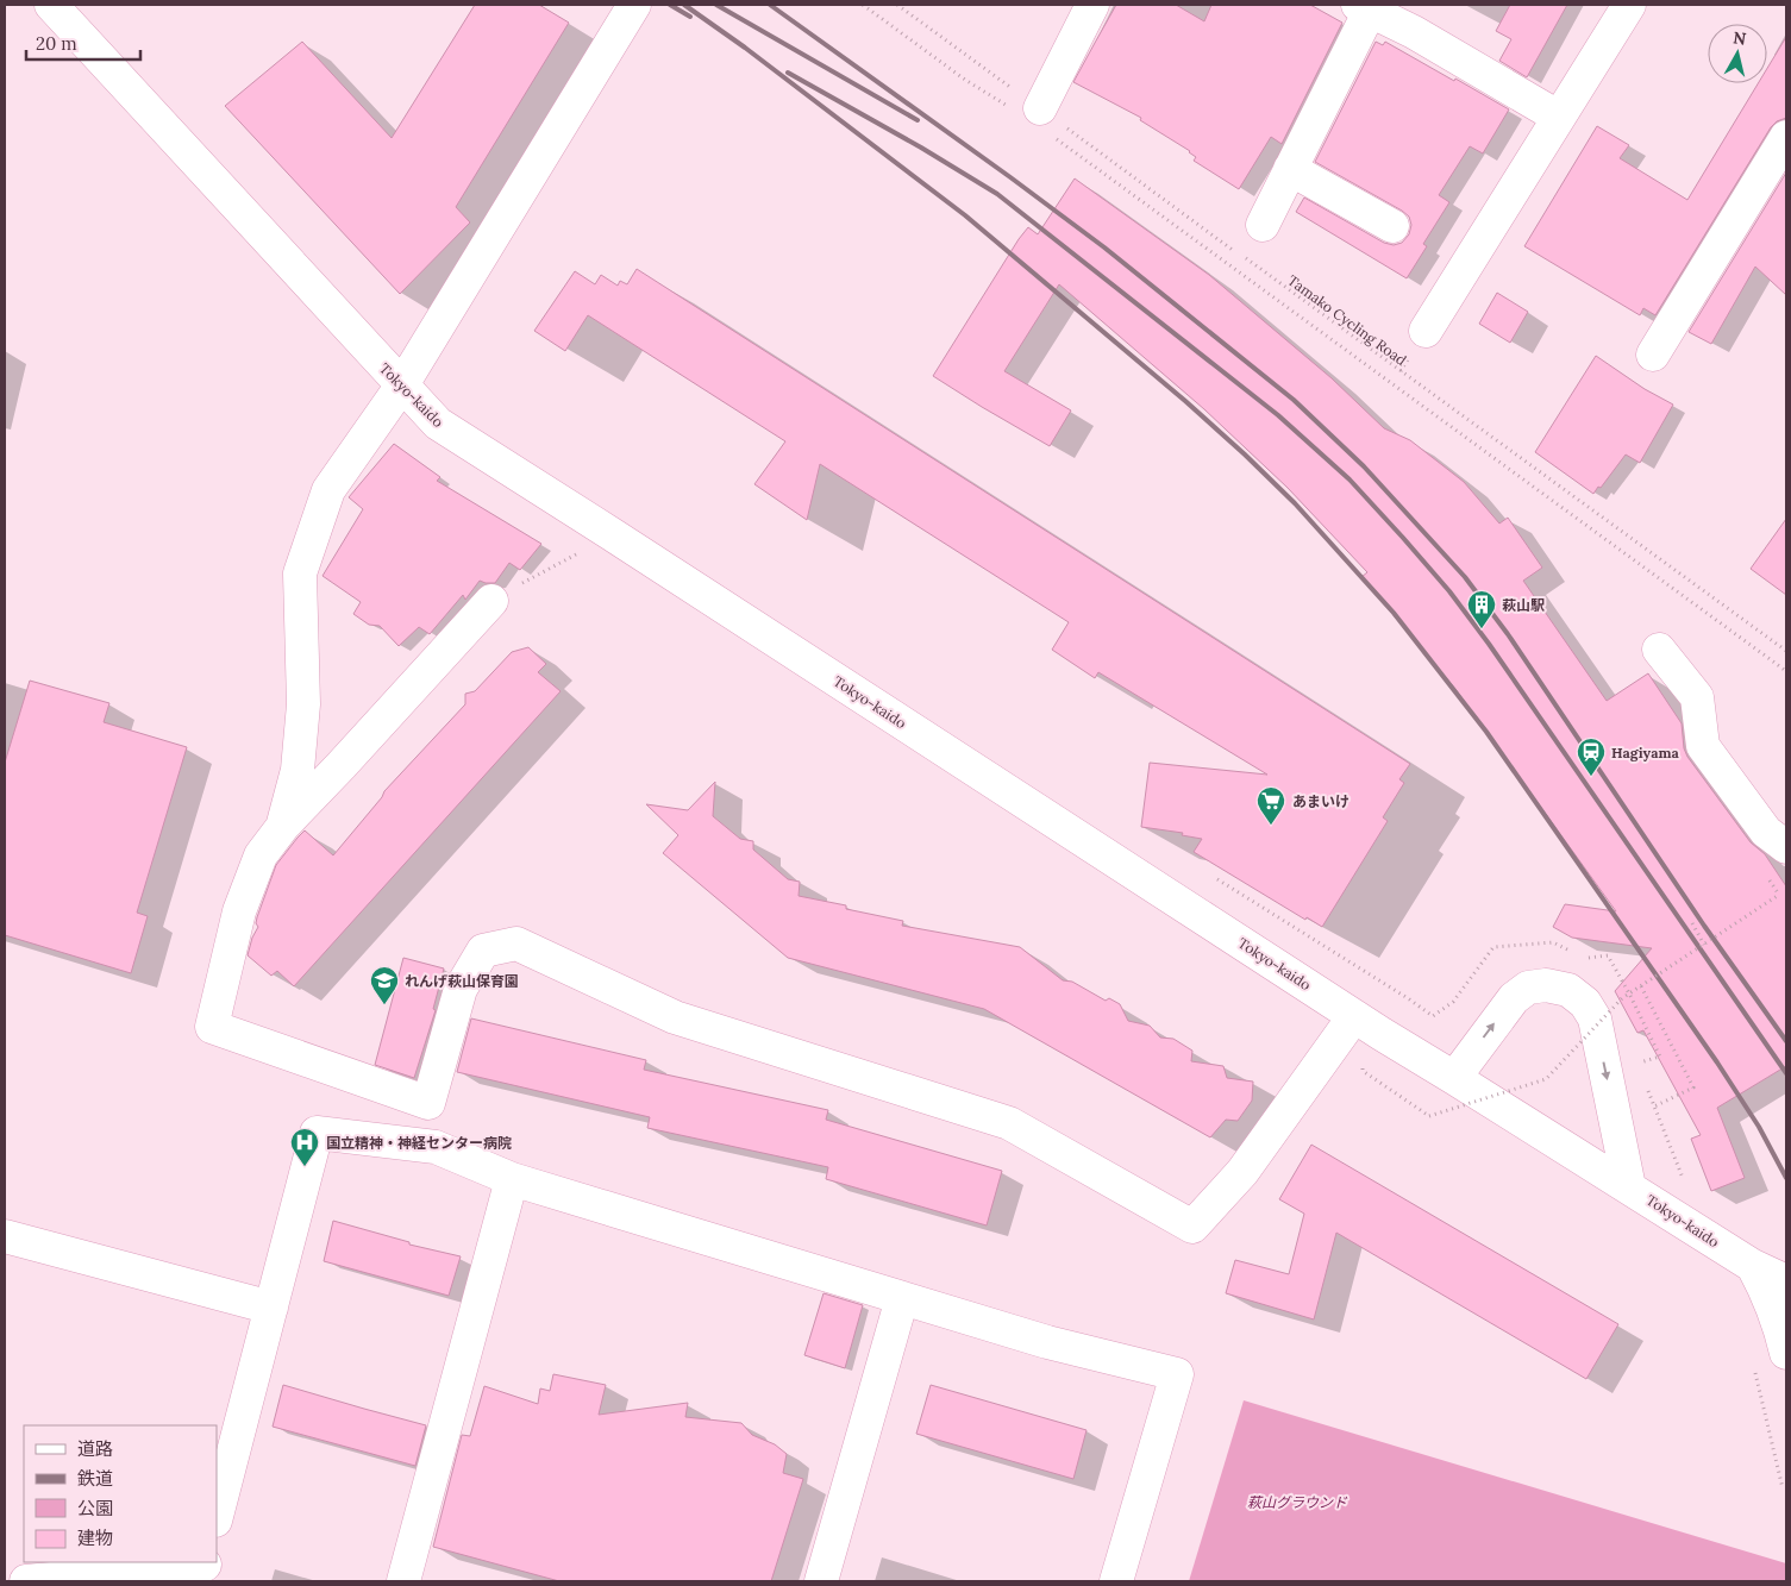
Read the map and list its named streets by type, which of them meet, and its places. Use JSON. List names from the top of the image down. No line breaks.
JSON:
{"streets":{"street":["Tokyo-kaido"],"path":["Tamako Cycling Road"]},"parks":["萩山グラウンド"],"places":{"building":["萩山駅"],"station":["Hagiyama"],"supermarket":["あまいけ"],"school or university":["れんげ萩山保育園"],"hospital":["国立精神・神経センター病院"]},"legend":["道路","鉄道","公園","建物"],"scale_bar":"20 m","north":"top"}
